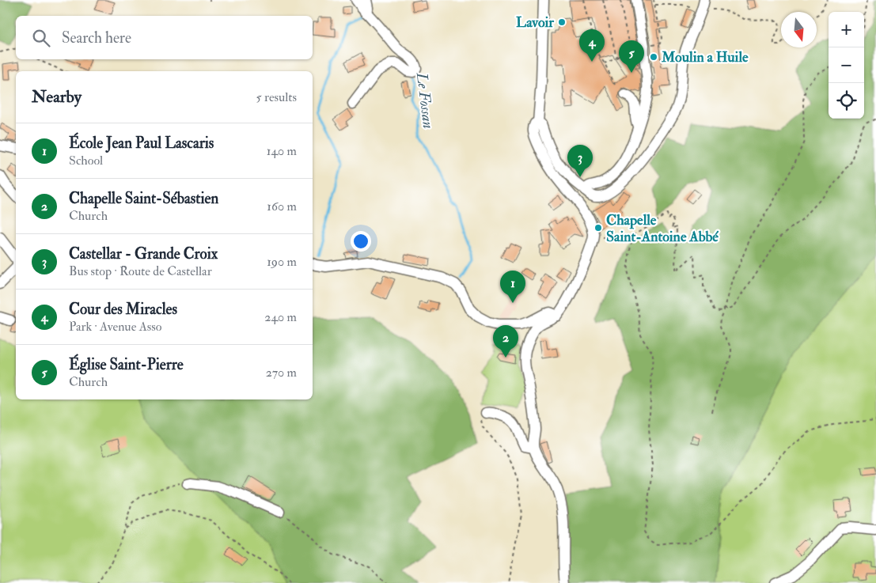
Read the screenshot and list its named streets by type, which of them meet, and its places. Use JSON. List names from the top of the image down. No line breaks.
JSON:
{"water":["Le Fossan"],"places":["Lavoir","Moulin a Huile","Chapelle Saint-Antoine Abbé"],"north":"bottom","page":{"map_buttons":["+","−"],"search":"Search here","pins":["4","5","3","1","2"],"heading":["Nearby","5 results"],"list":[{"mark":"1","name":"École Jean Paul Lascaris","note":"School","value":"140 m"},{"mark":"2","name":"Chapelle Saint-Sébastien","note":"Church","value":"160 m"},{"mark":"3","name":"Castellar - Grande Croix","note":"Bus stop · Route de Castellar","value":"190 m"},{"mark":"4","name":"Cour des Miracles","note":"Park · Avenue Asso","value":"240 m"},{"mark":"5","name":"Église Saint-Pierre","note":"Church","value":"270 m"}]}}
